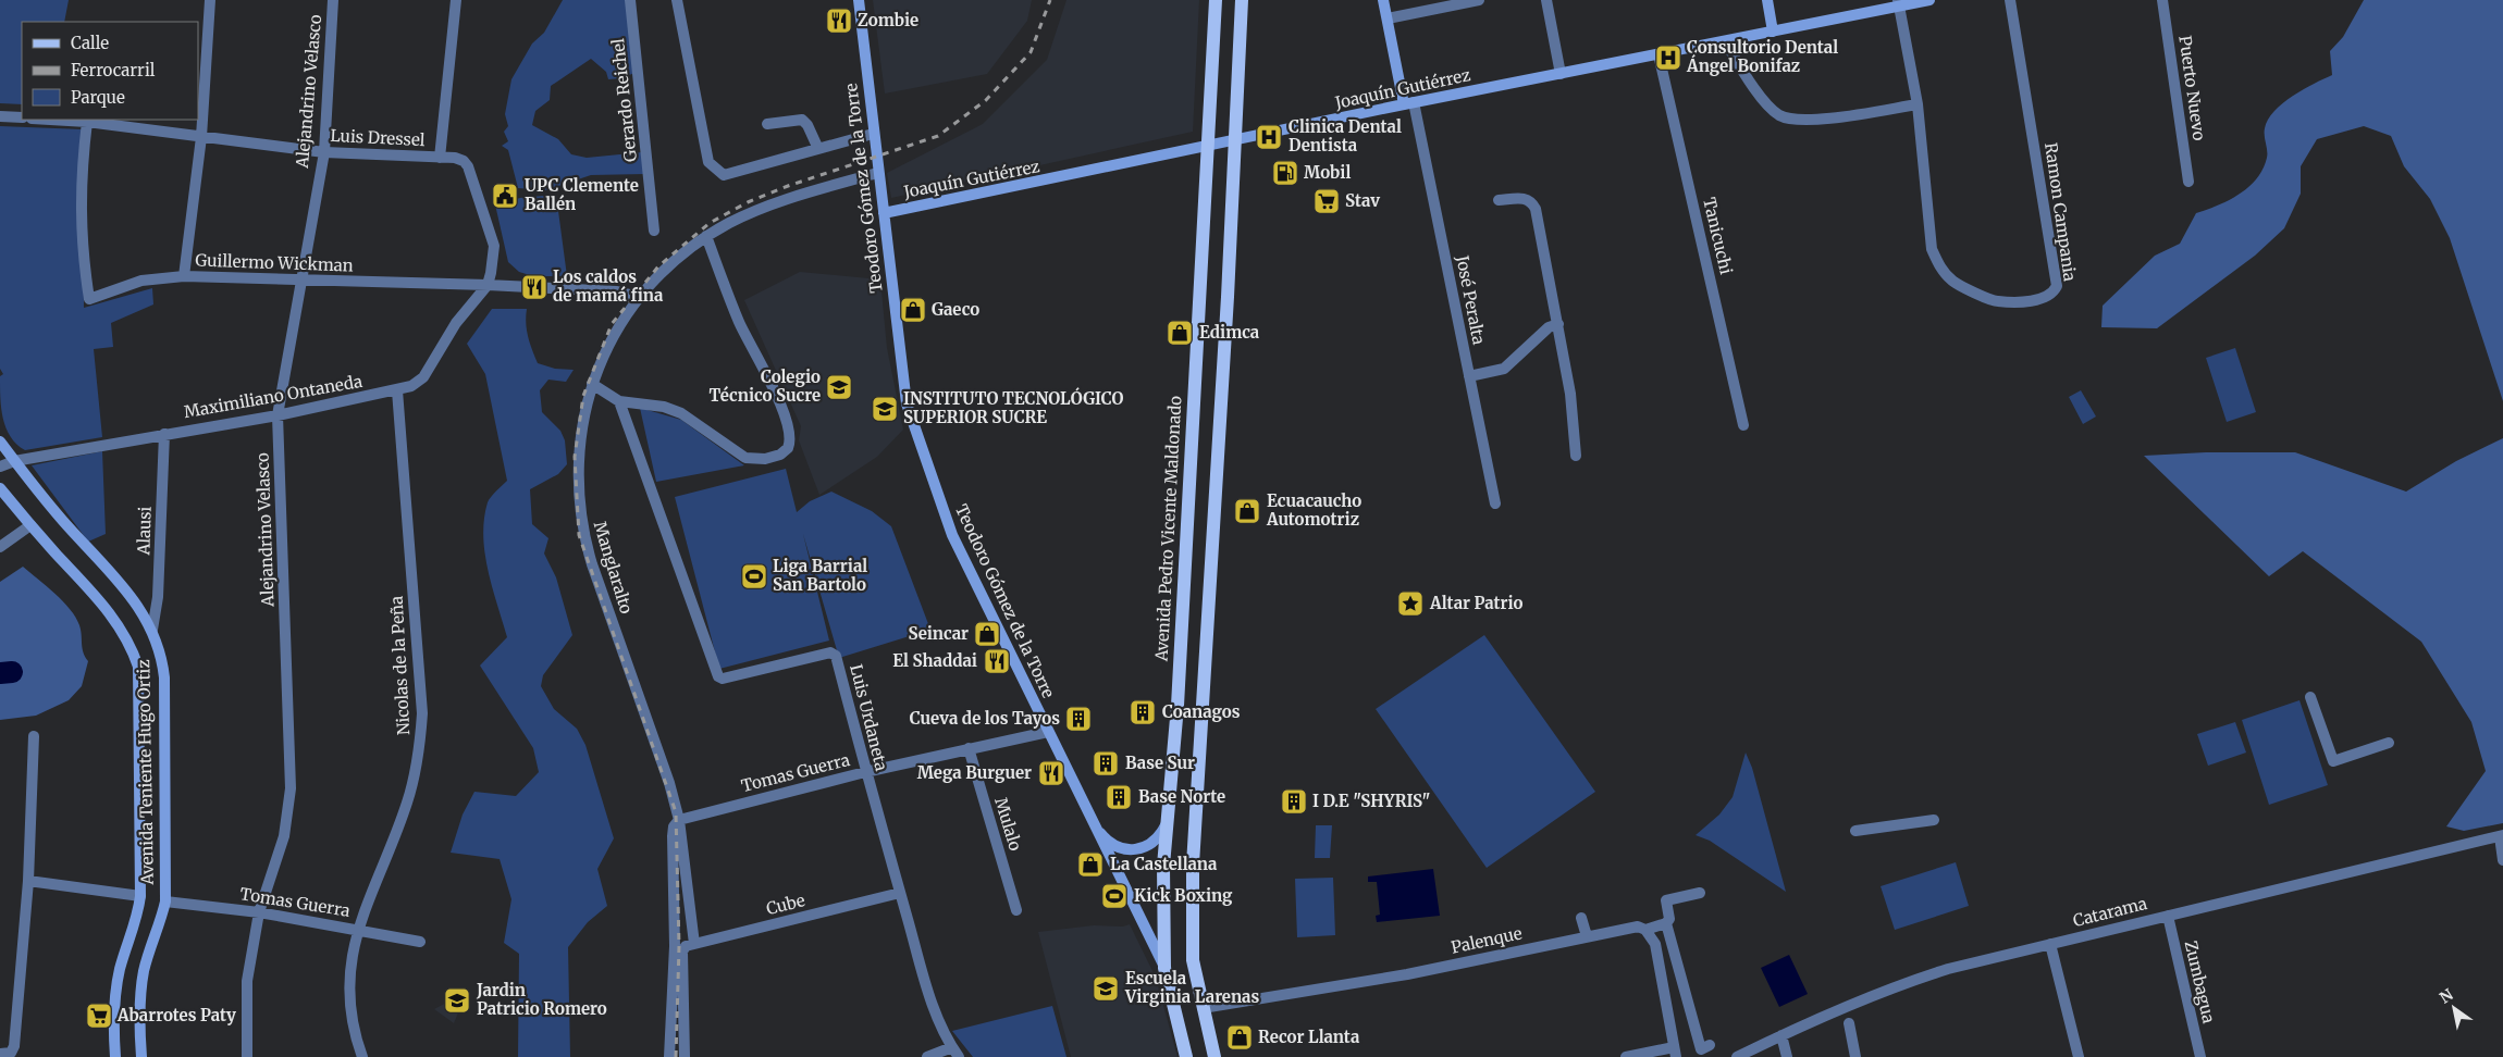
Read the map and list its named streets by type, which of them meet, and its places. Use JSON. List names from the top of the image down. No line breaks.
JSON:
{"streets":{"main road":["Avenida Pedro Vicente Maldonado"],"street":["Puerto Nuevo","Joaquín Gutiérrez","Alejandrino Velasco","Gerardo Reichel","Luis Dressel","Teodoro Gómez de la Torre","Ramon Campania","Tanicuchi","Guillermo Wickman","José Peralta","Maximiliano Ontaneda","Alausi","Manglaralto","Nicolas de la Peña","Luis Urdaneta","Avenida Teniente Hugo Ortiz","Tomas Guerra","Mulalo","Cube","Catarama","Palenque","Zumbagua"]},"crossings":[["Joaquín Gutiérrez","Teodoro Gómez de la Torre"],["Joaquín Gutiérrez","Ramon Campania"],["Joaquín Gutiérrez","Tanicuchi"],["Joaquín Gutiérrez","José Peralta"],["Joaquín Gutiérrez","Avenida Pedro Vicente Maldonado"],["Alejandrino Velasco","Luis Dressel"],["Alejandrino Velasco","Guillermo Wickman"],["Alejandrino Velasco","Maximiliano Ontaneda"],["Alejandrino Velasco","Tomas Guerra"],["Luis Dressel","Guillermo Wickman"],["Luis Dressel","Maximiliano Ontaneda"],["Teodoro Gómez de la Torre","Avenida Pedro Vicente Maldonado"],["Teodoro Gómez de la Torre","Manglaralto"],["Teodoro Gómez de la Torre","Tomas Guerra"],["Guillermo Wickman","Maximiliano Ontaneda"],["Guillermo Wickman","Manglaralto"],["Maximiliano Ontaneda","Alausi"],["Maximiliano Ontaneda","Nicolas de la Peña"],["Maximiliano Ontaneda","Avenida Teniente Hugo Ortiz"],["Alausi","Avenida Teniente Hugo Ortiz"],["Manglaralto","Tomas Guerra"],["Nicolas de la Peña","Tomas Guerra"],["Luis Urdaneta","Tomas Guerra"],["Luis Urdaneta","Cube"],["Avenida Teniente Hugo Ortiz","Tomas Guerra"],["Tomas Guerra","Mulalo"],["Catarama","Zumbagua"]],"places":{"restaurant":["Zombie","Los caldos de mamá fina","El Shaddai","Mega Burguer"],"hospital":["Consultorio Dental Ángel Bonifaz","Clinica Dental Dentista"],"fuel station":["Mobil"],"public building":["UPC Clemente Ballén"],"supermarket":["Stav","Abarrotes Paty"],"shop":["Gaeco","Edimca","Ecuacaucho Automotriz","Seincar","La Castellana","Recor Llanta"],"school or university":["Colegio Técnico Sucre","INSTITUTO TECNOLÓGICO SUPERIOR SUCRE","Escuela Virginia Larenas","Jardin Patricio Romero"],"sports":["Liga Barrial San Bartolo","Kick Boxing"],"place":["Altar Patrio"],"building":["Coanagos","Cueva de los Tayos","Base Sur","Base Norte","I D.E \"SHYRIS\""]},"legend":["Calle","Ferrocarril","Parque"],"north":"top left"}
